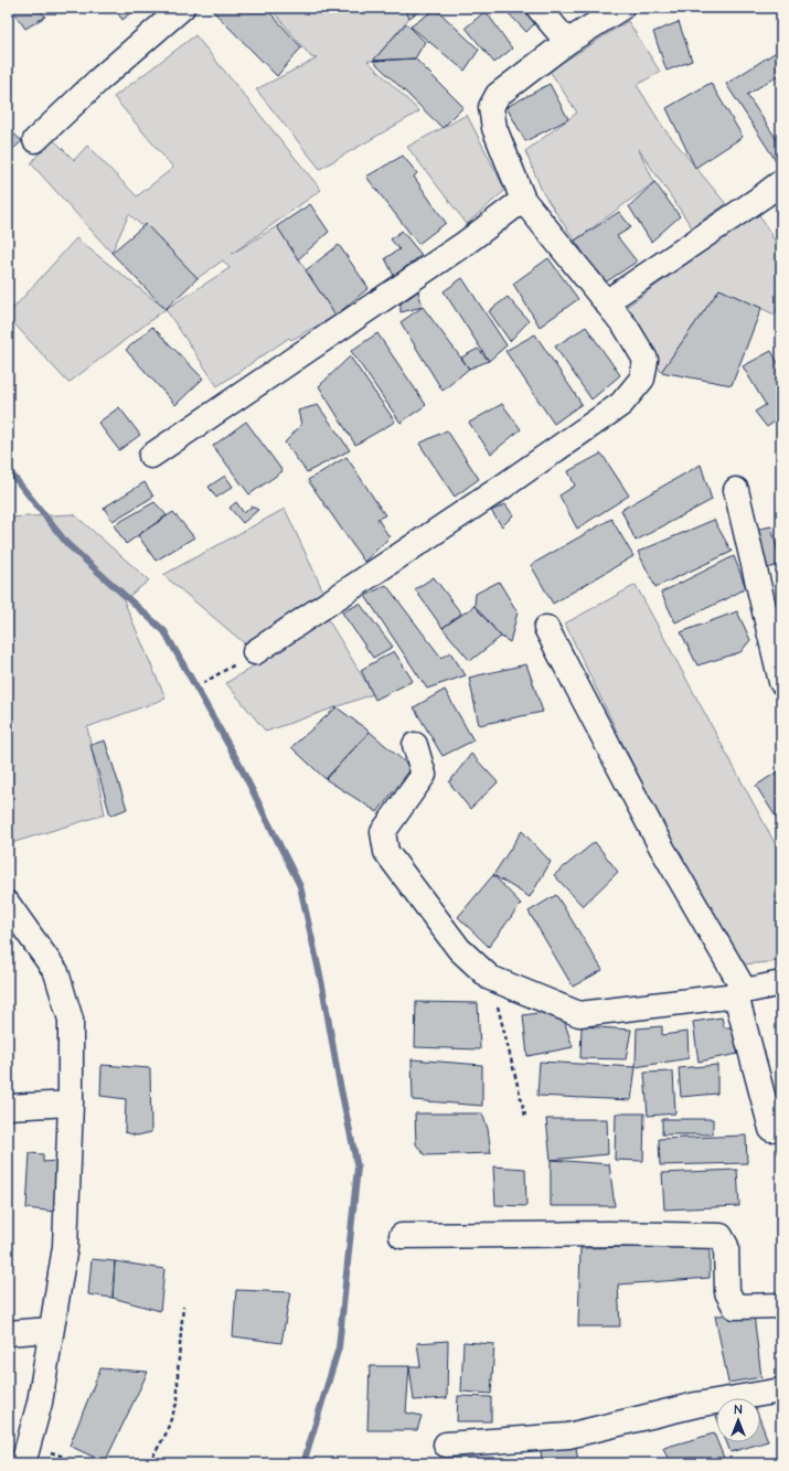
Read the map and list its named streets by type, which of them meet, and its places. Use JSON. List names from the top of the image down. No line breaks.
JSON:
{"north":"top"}
